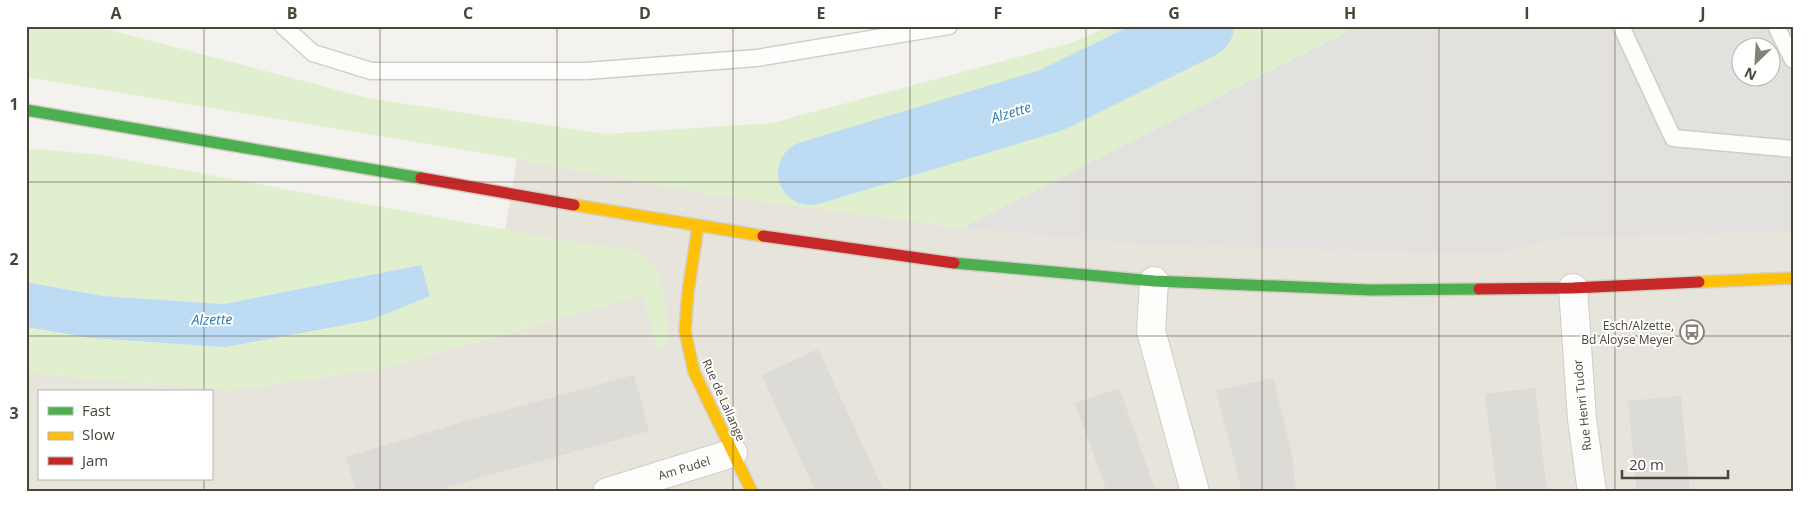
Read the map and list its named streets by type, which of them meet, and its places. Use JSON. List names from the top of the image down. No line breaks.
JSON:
{"streets":{"main road":["Rue de Lallange"],"street":["Rue Henri Tudor","Am Pudel"]},"crossings":[["Rue de Lallange","Am Pudel"]],"water":["Alzette"],"places":{"bus stop":["Esch/Alzette, Bd Aloyse Meyer"]},"legend":["Fast","Slow","Jam"],"scale_bar":"20 m","north":"bottom left","grid":{"columns":["A","B","C","D","E","F","G","H","I","J"],"rows":["1","2","3"]}}
